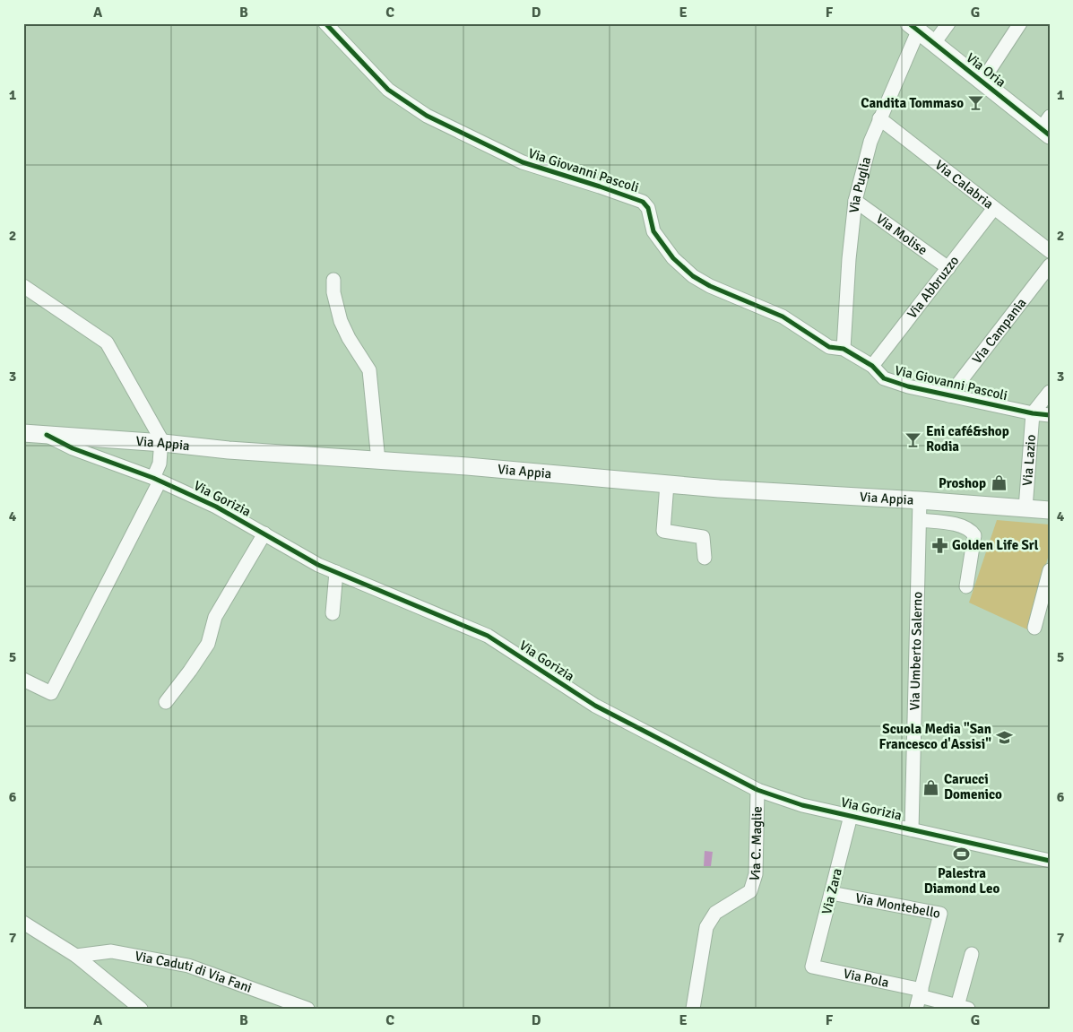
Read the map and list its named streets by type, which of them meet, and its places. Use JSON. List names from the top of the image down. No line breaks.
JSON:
{"streets":{"main road":["Via Oria","Via Appia"],"street":["Via Giovanni Pascoli","Via Puglia","Via Calabria","Via Molise","Via Abbruzzo","Via Campania","Via Lazio","Via Gorizia","Via Umberto Salerno","Via C. Maglie","Via Zara","Via Montebello","Via Caduti di Via Fani","Via Pola"]},"crossings":[["Via Oria","Via Puglia"],["Via Giovanni Pascoli","Via Puglia"],["Via Giovanni Pascoli","Via Abbruzzo"],["Via Giovanni Pascoli","Via Campania"],["Via Giovanni Pascoli","Via Lazio"],["Via Puglia","Via Calabria"],["Via Puglia","Via Molise"],["Via Calabria","Via Abbruzzo"],["Via Molise","Via Abbruzzo"],["Via Appia","Via Lazio"],["Via Appia","Via Gorizia"],["Via Appia","Via Umberto Salerno"],["Via Gorizia","Via Umberto Salerno"],["Via Gorizia","Via C. Maglie"],["Via Gorizia","Via Zara"],["Via Zara","Via Montebello"],["Via Zara","Via Pola"],["Via Montebello","Via Pola"]],"places":{"bar":["Candita Tommaso","Eni café&shop Rodia"],"shop":["Proshop","Carucci Domenico"],"pharmacy":["Golden Life Srl"],"school or university":["Scuola Media \"San Francesco d'Assisi\""],"sports":["Palestra Diamond Leo"]},"grid":{"columns":["A","B","C","D","E","F","G"],"rows":["1","2","3","4","5","6","7"]}}
